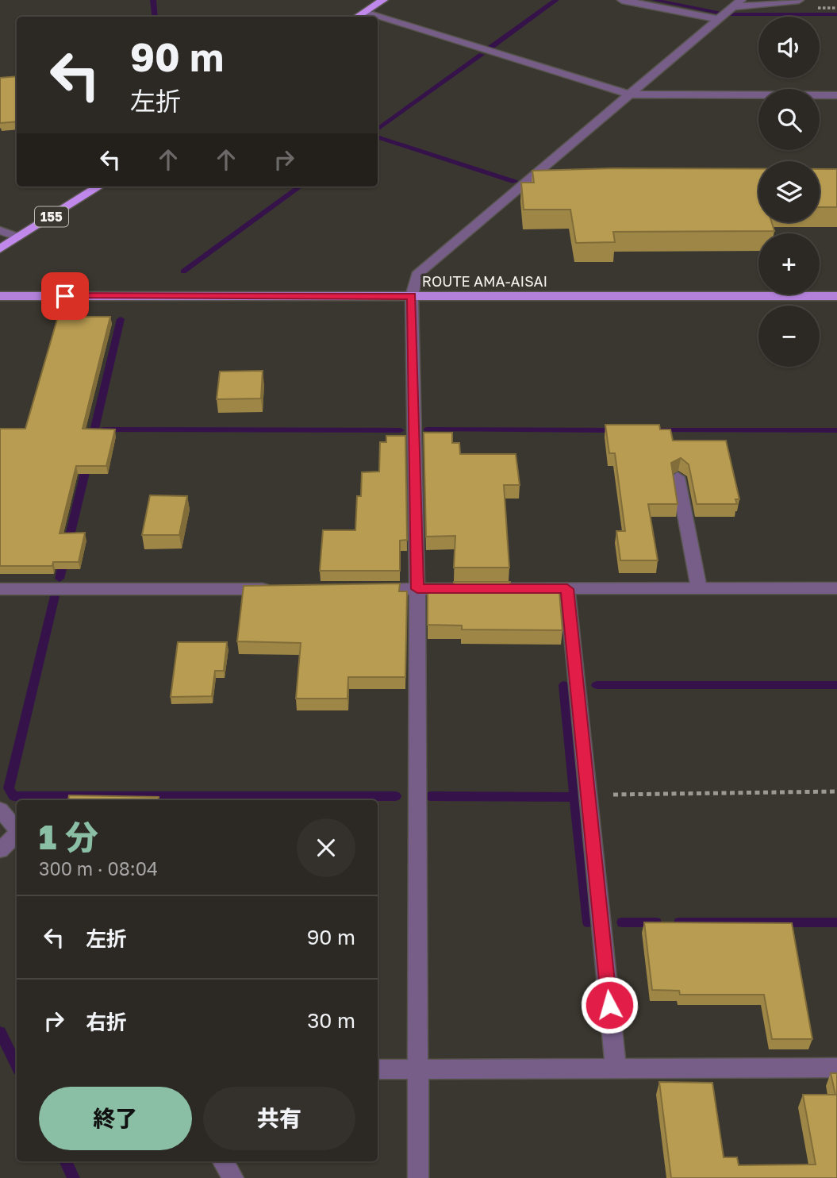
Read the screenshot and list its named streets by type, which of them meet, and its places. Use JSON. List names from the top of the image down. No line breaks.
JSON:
{"streets":{"highway":["155"],"main road":["ROUTE AMA-AISAI"]},"page":{"map_buttons":["+","−"],"turn":["90 m","左折"],"heading":["1 分","300 m · 08:04"],"list":[{"name":"左折","value":"90 m"},{"name":"右折","value":"30 m"}],"buttons":["終了","共有"]}}
